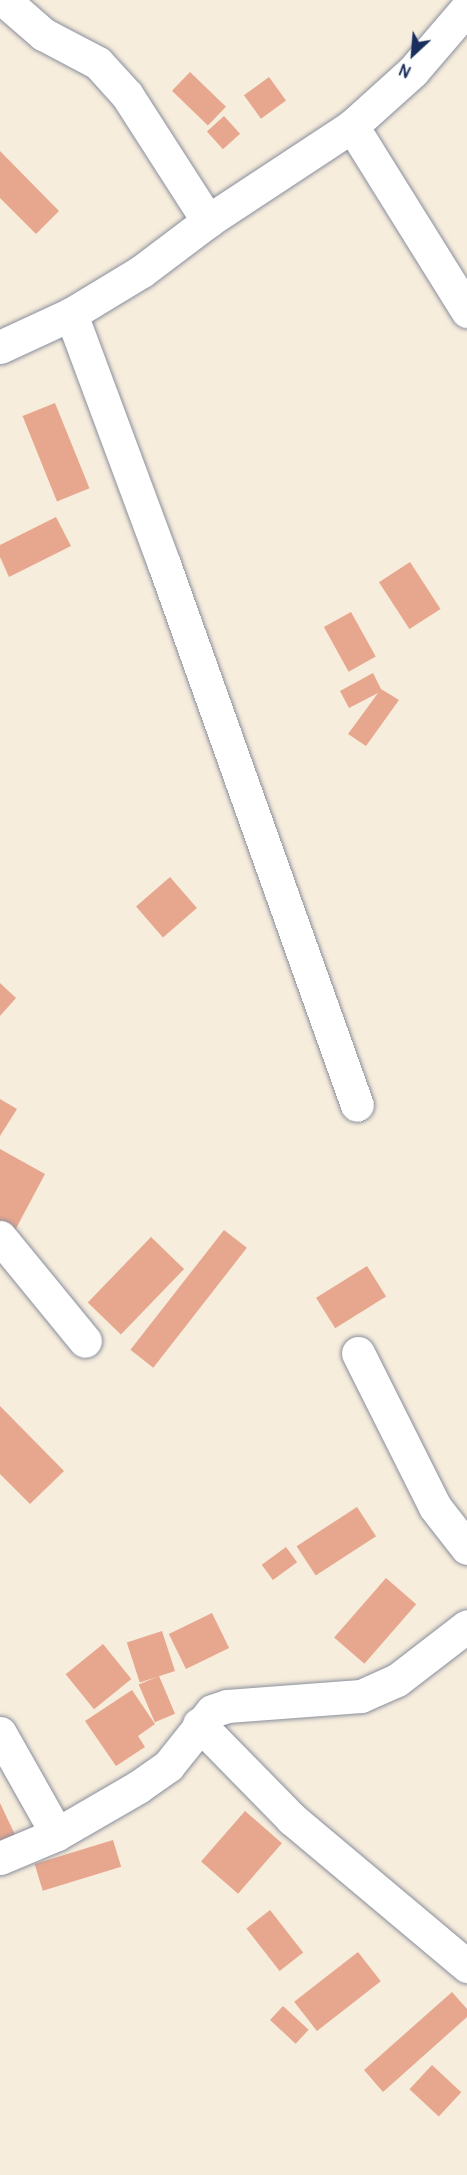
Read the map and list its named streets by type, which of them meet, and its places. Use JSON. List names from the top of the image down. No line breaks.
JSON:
{"north":"bottom left"}
